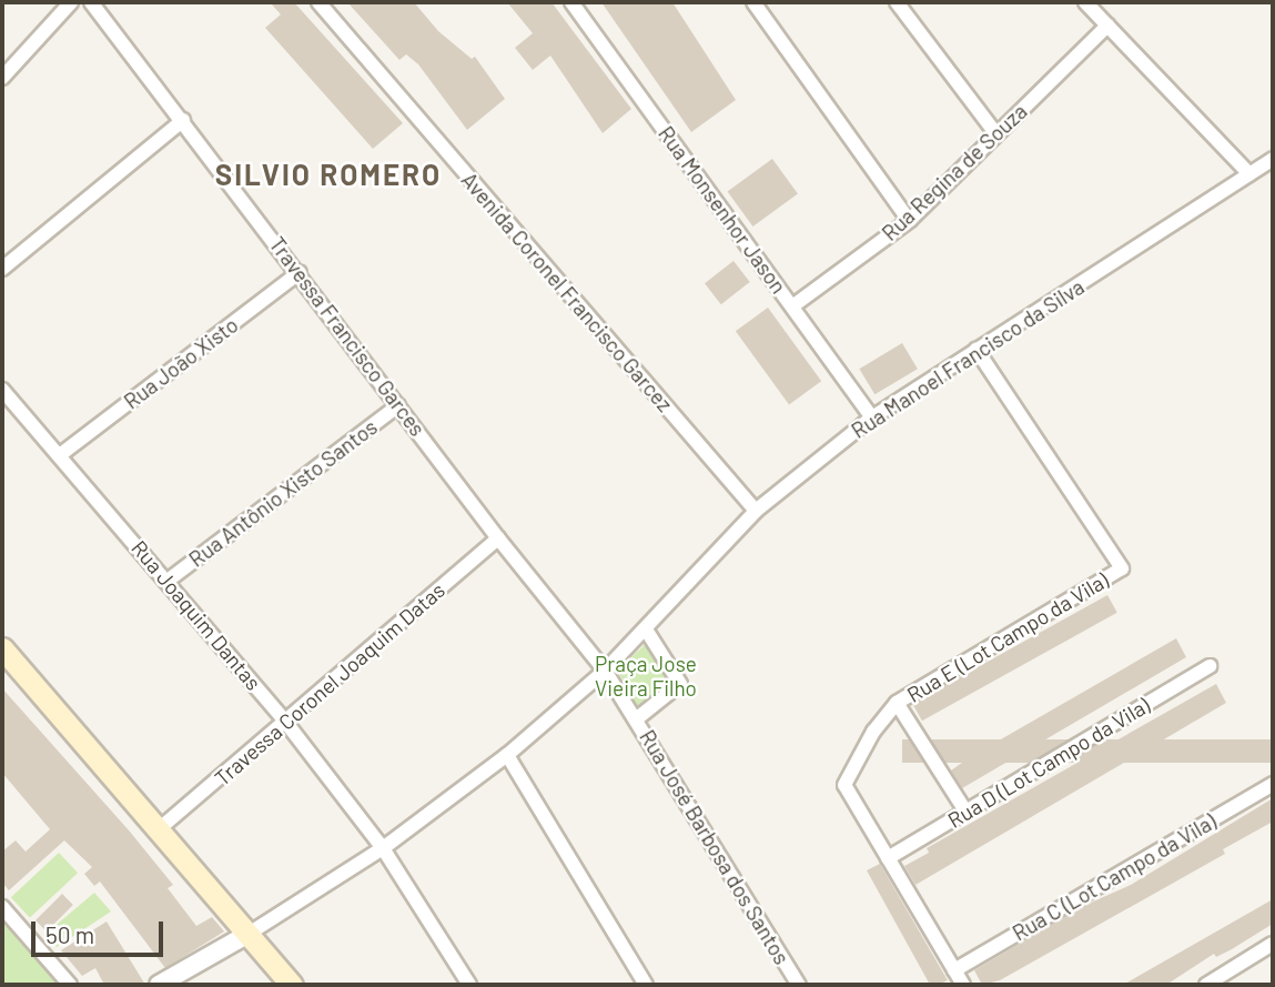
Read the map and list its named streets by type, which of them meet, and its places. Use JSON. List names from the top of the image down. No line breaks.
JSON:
{"streets":{"street":["Rua Regina de Souza","Rua Monsenhor Jason","Avenida Coronel Francisco Garcez","Travessa Francisco Garces","Rua Manoel Francisco da Silva","Rua João Xisto","Rua Antônio Xisto Santos","Rua Joaquim Dantas","Rua E (Lot Campo da Vila)","Travessa Coronel Joaquim Datas","Rua D (Lot Campo da Vila)","Rua José Barbosa dos Santos","Rua C (Lot Campo da Vila)"]},"crossings":[["Rua Regina de Souza","Rua Monsenhor Jason"],["Rua Monsenhor Jason","Rua Manoel Francisco da Silva"],["Avenida Coronel Francisco Garcez","Rua Manoel Francisco da Silva"],["Travessa Francisco Garces","Rua Manoel Francisco da Silva"],["Travessa Francisco Garces","Rua João Xisto"],["Travessa Francisco Garces","Rua Antônio Xisto Santos"],["Travessa Francisco Garces","Travessa Coronel Joaquim Datas"],["Travessa Francisco Garces","Rua José Barbosa dos Santos"],["Rua Manoel Francisco da Silva","Rua Joaquim Dantas"],["Rua Manoel Francisco da Silva","Rua E (Lot Campo da Vila)"],["Rua Manoel Francisco da Silva","Rua José Barbosa dos Santos"],["Rua João Xisto","Rua Joaquim Dantas"],["Rua Antônio Xisto Santos","Rua Joaquim Dantas"],["Rua Joaquim Dantas","Travessa Coronel Joaquim Datas"],["Rua E (Lot Campo da Vila)","Rua D (Lot Campo da Vila)"]],"districts":["SILVIO ROMERO"],"parks":["Praça Jose Vieira Filho"],"scale_bar":"50 m"}
